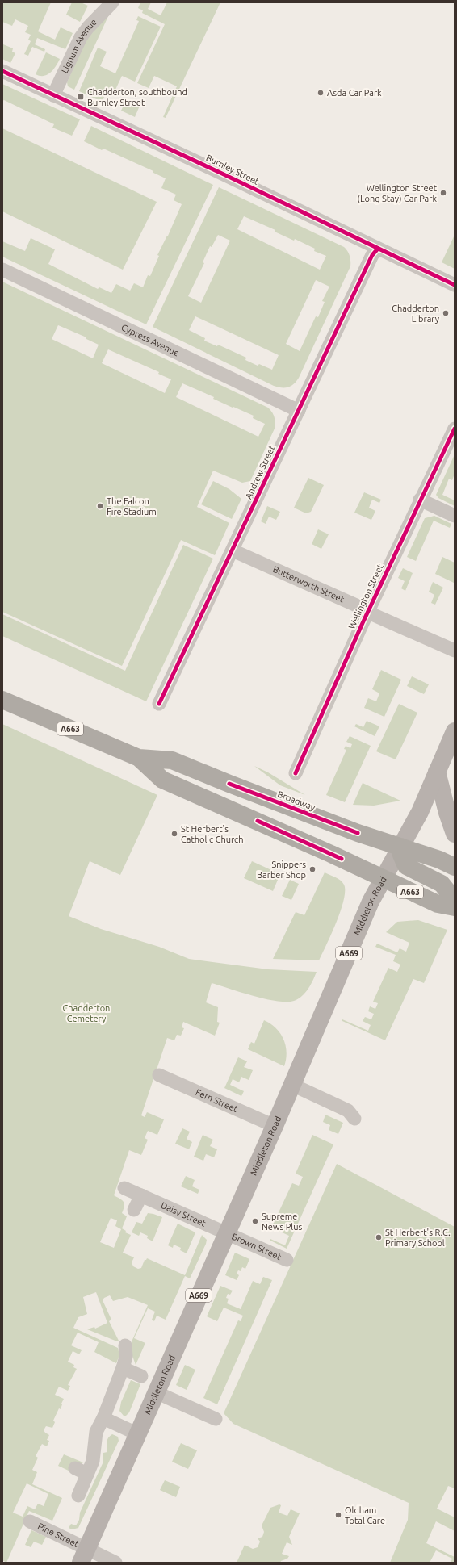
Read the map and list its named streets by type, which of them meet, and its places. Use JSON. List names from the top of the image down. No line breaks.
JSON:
{"streets":{"highway":["A663","Broadway"],"main road":["Middleton Road","A669"],"street":["Lignum Avenue","Burnley Street","Cypress Avenue","Andrew Street","Butterworth Street","Wellington Street","Fern Street","Daisy Street","Brown Street","Pine Street"]},"crossings":[["Lignum Avenue","Burnley Street"],["Burnley Street","Andrew Street"],["Cypress Avenue","Andrew Street"],["Andrew Street","Butterworth Street"],["Butterworth Street","Wellington Street"],["Broadway","Middleton Road"],["Middleton Road","Fern Street"],["Middleton Road","Daisy Street"],["Middleton Road","Brown Street"],["Middleton Road","Pine Street"],["Daisy Street","Brown Street"]],"parks":["Chadderton Cemetery"],"places":{"other":["Asda Car Park","Wellington Street (Long Stay) Car Park","Chadderton Library","The Falcon Fire Stadium","St Herbert's Catholic Church","Snippers Barber Shop","Supreme News Plus","St Herbert's R.C. Primary School","Oldham Total Care"],"transit":["Chadderton, southbound Burnley Street"]}}
